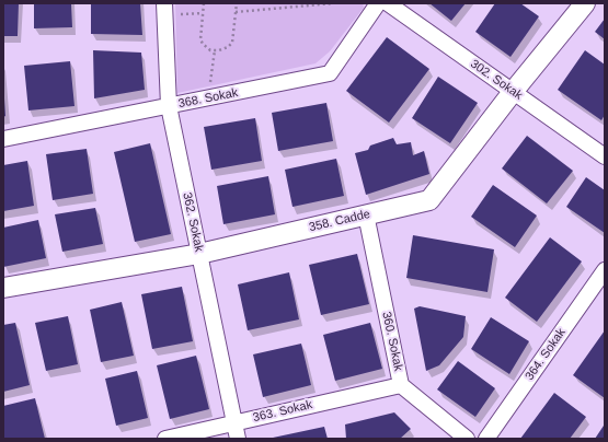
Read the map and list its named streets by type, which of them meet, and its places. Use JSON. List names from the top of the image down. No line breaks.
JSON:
{"streets":{"street":["302. Sokak","368. Sokak","358. Cadde","362. Sokak","360. Sokak","364. Sokak","363. Sokak"]},"crossings":[["302. Sokak","358. Cadde"],["368. Sokak","362. Sokak"],["358. Cadde","362. Sokak"],["358. Cadde","360. Sokak"],["362. Sokak","363. Sokak"],["360. Sokak","363. Sokak"]]}
